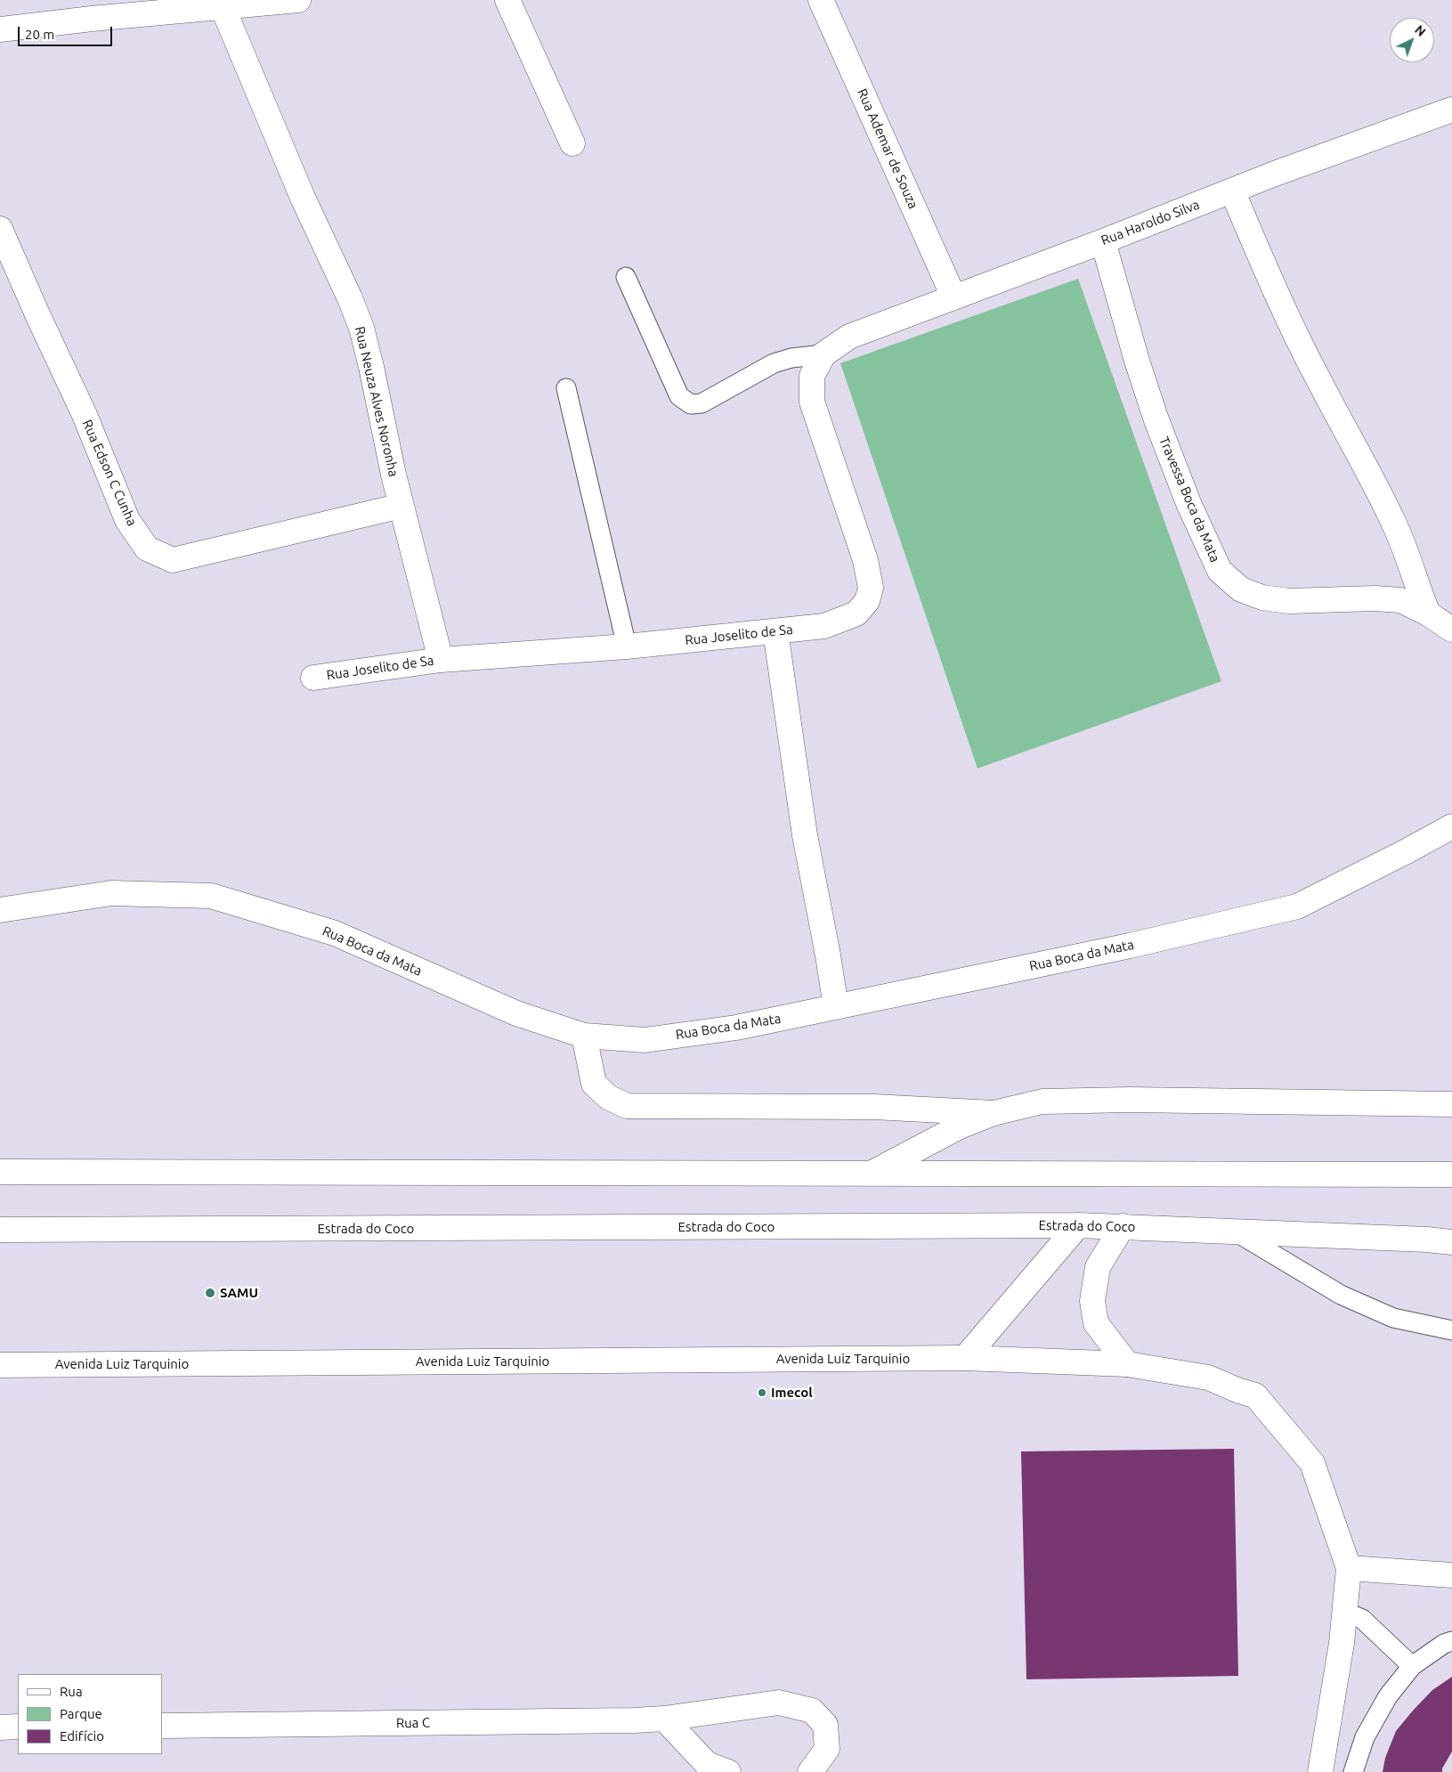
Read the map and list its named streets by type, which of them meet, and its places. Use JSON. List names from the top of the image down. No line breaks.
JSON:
{"streets":{"main road":["Rua Ademar de Souza","Rua Haroldo Silva","Rua Neuza Alves Noronha","Rua Edson C Cunha","Travessa Boca da Mata","Rua Joselito de Sa","Rua Boca da Mata","Estrada do Coco","Avenida Luiz Tarquinio","Rua C"]},"crossings":[["Rua Ademar de Souza","Rua Haroldo Silva"],["Rua Haroldo Silva","Travessa Boca da Mata"],["Rua Haroldo Silva","Rua Joselito de Sa"],["Rua Neuza Alves Noronha","Rua Edson C Cunha"],["Rua Neuza Alves Noronha","Rua Joselito de Sa"]],"places":["SAMU","Imecol"],"legend":["Rua","Parque","Edifício"],"scale_bar":"20 m","north":"top right"}
